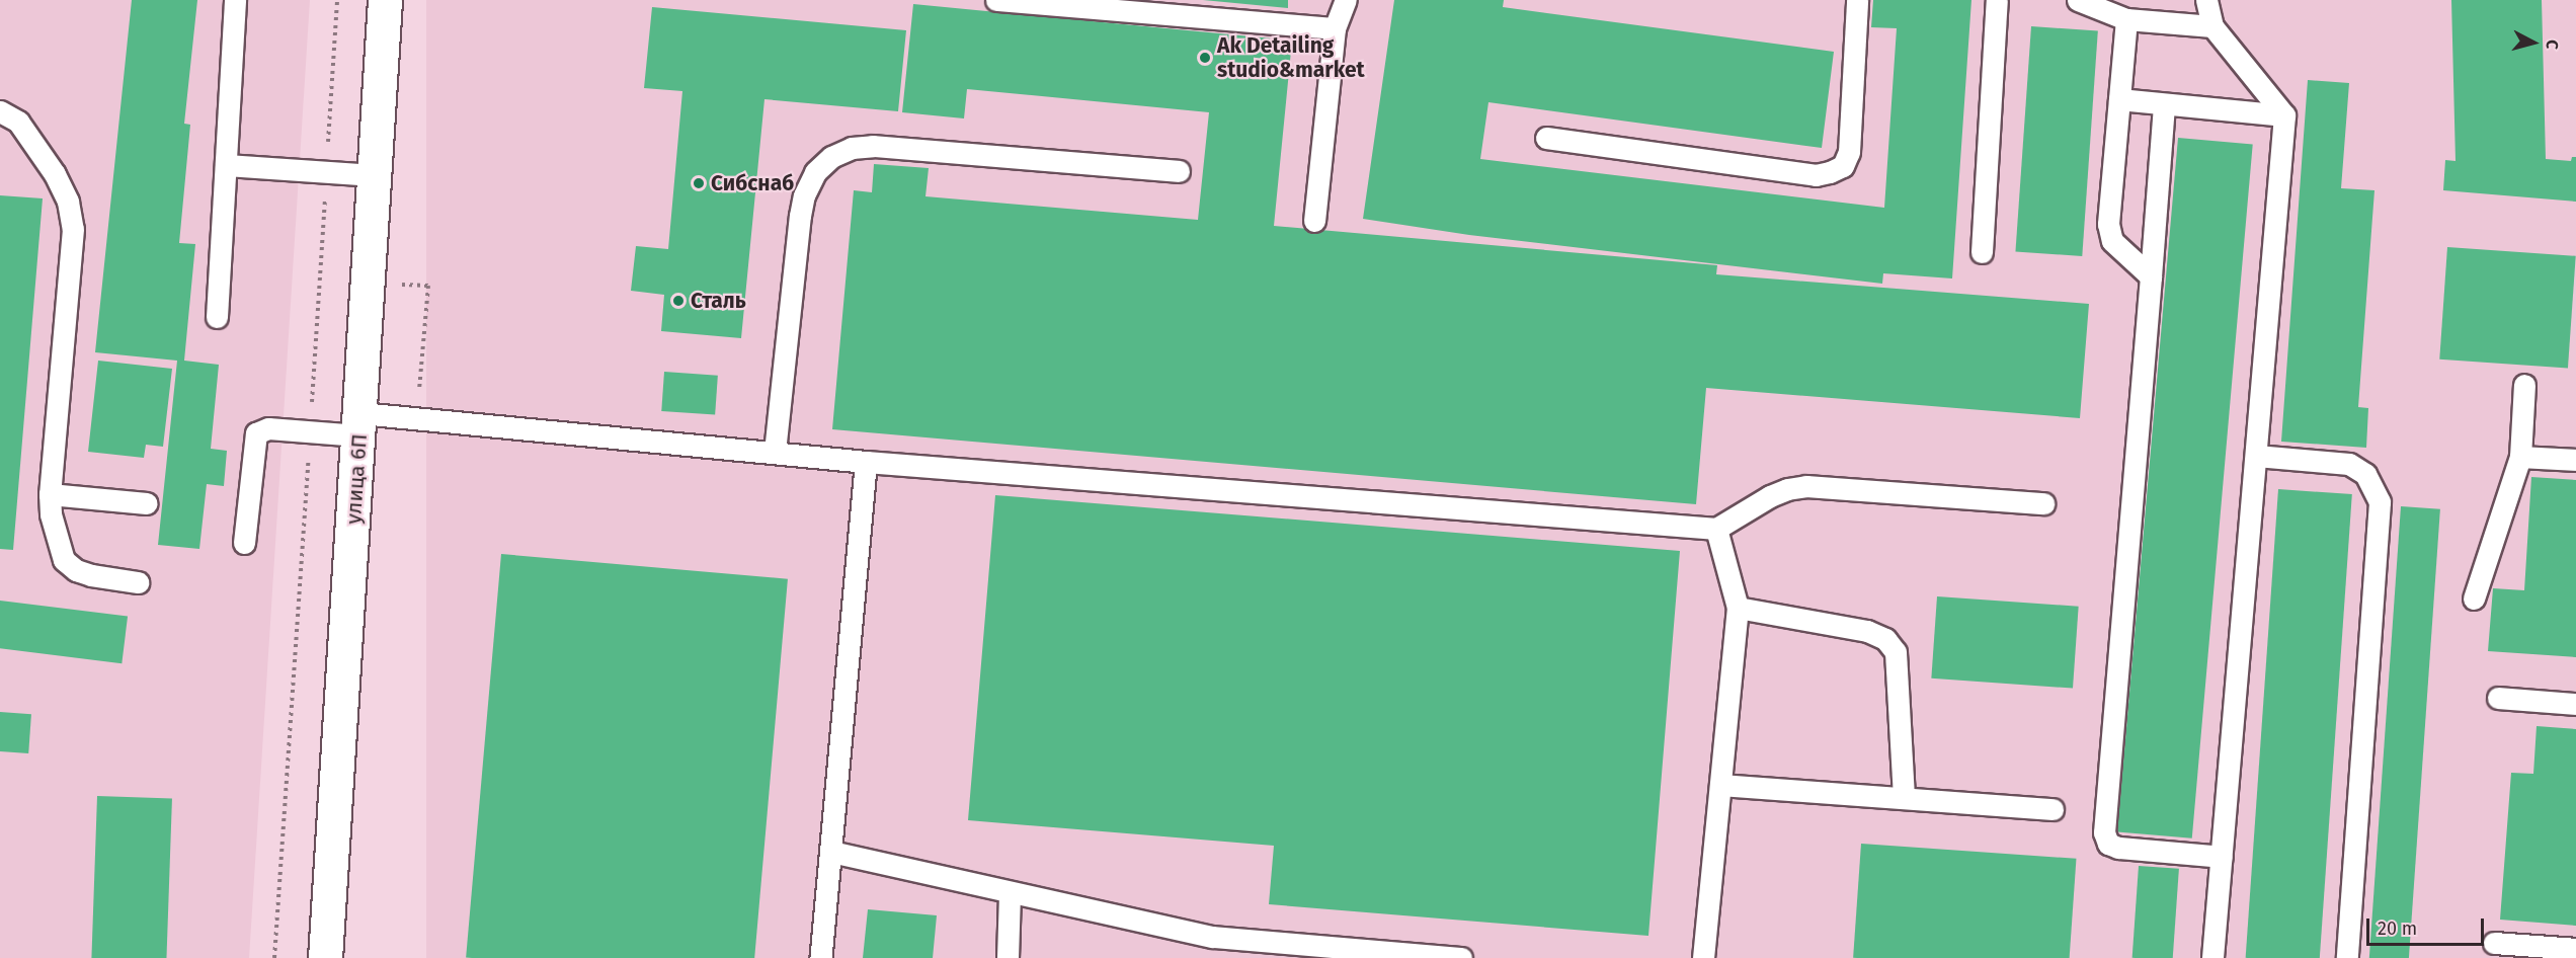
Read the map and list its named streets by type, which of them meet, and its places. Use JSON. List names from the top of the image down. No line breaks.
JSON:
{"streets":{"street":["улица 6П"]},"places":["Ak Detailing studio&market","Сибснаб","Сталь"],"scale_bar":"20 m","north":"right"}
